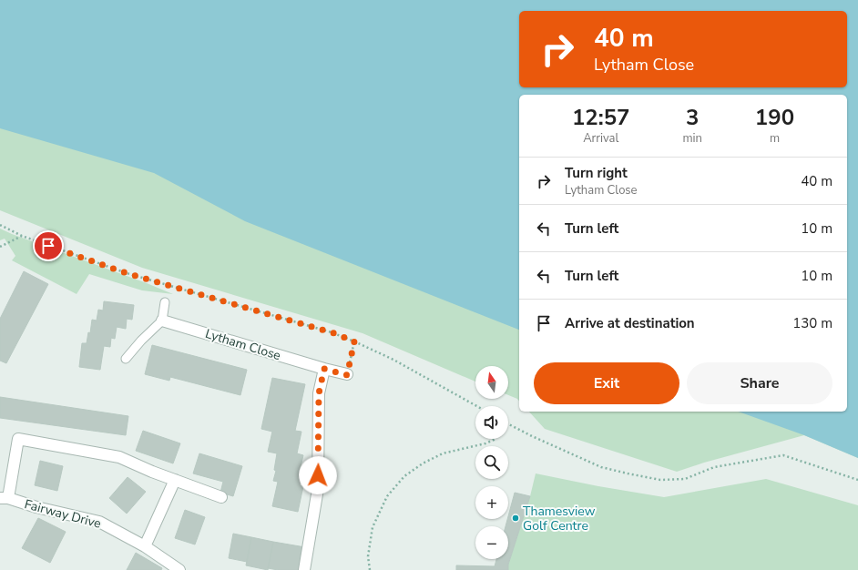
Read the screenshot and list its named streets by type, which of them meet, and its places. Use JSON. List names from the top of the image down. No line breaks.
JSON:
{"streets":{"street":["Lytham Close","Fairway Drive"]},"places":["Thamesview Golf Centre"],"north":"top","page":{"turn":["40 m","Lytham Close"],"eta":["12:57","Arrival","3","min","190","m"],"list":[{"name":"Turn right","note":"Lytham Close","value":"40 m"},{"name":"Turn left","value":"10 m"},{"name":"Turn left","value":"10 m"},{"name":"Arrive at destination","value":"130 m"}],"buttons":["Exit","Share"],"map_buttons":["+","−"]}}
